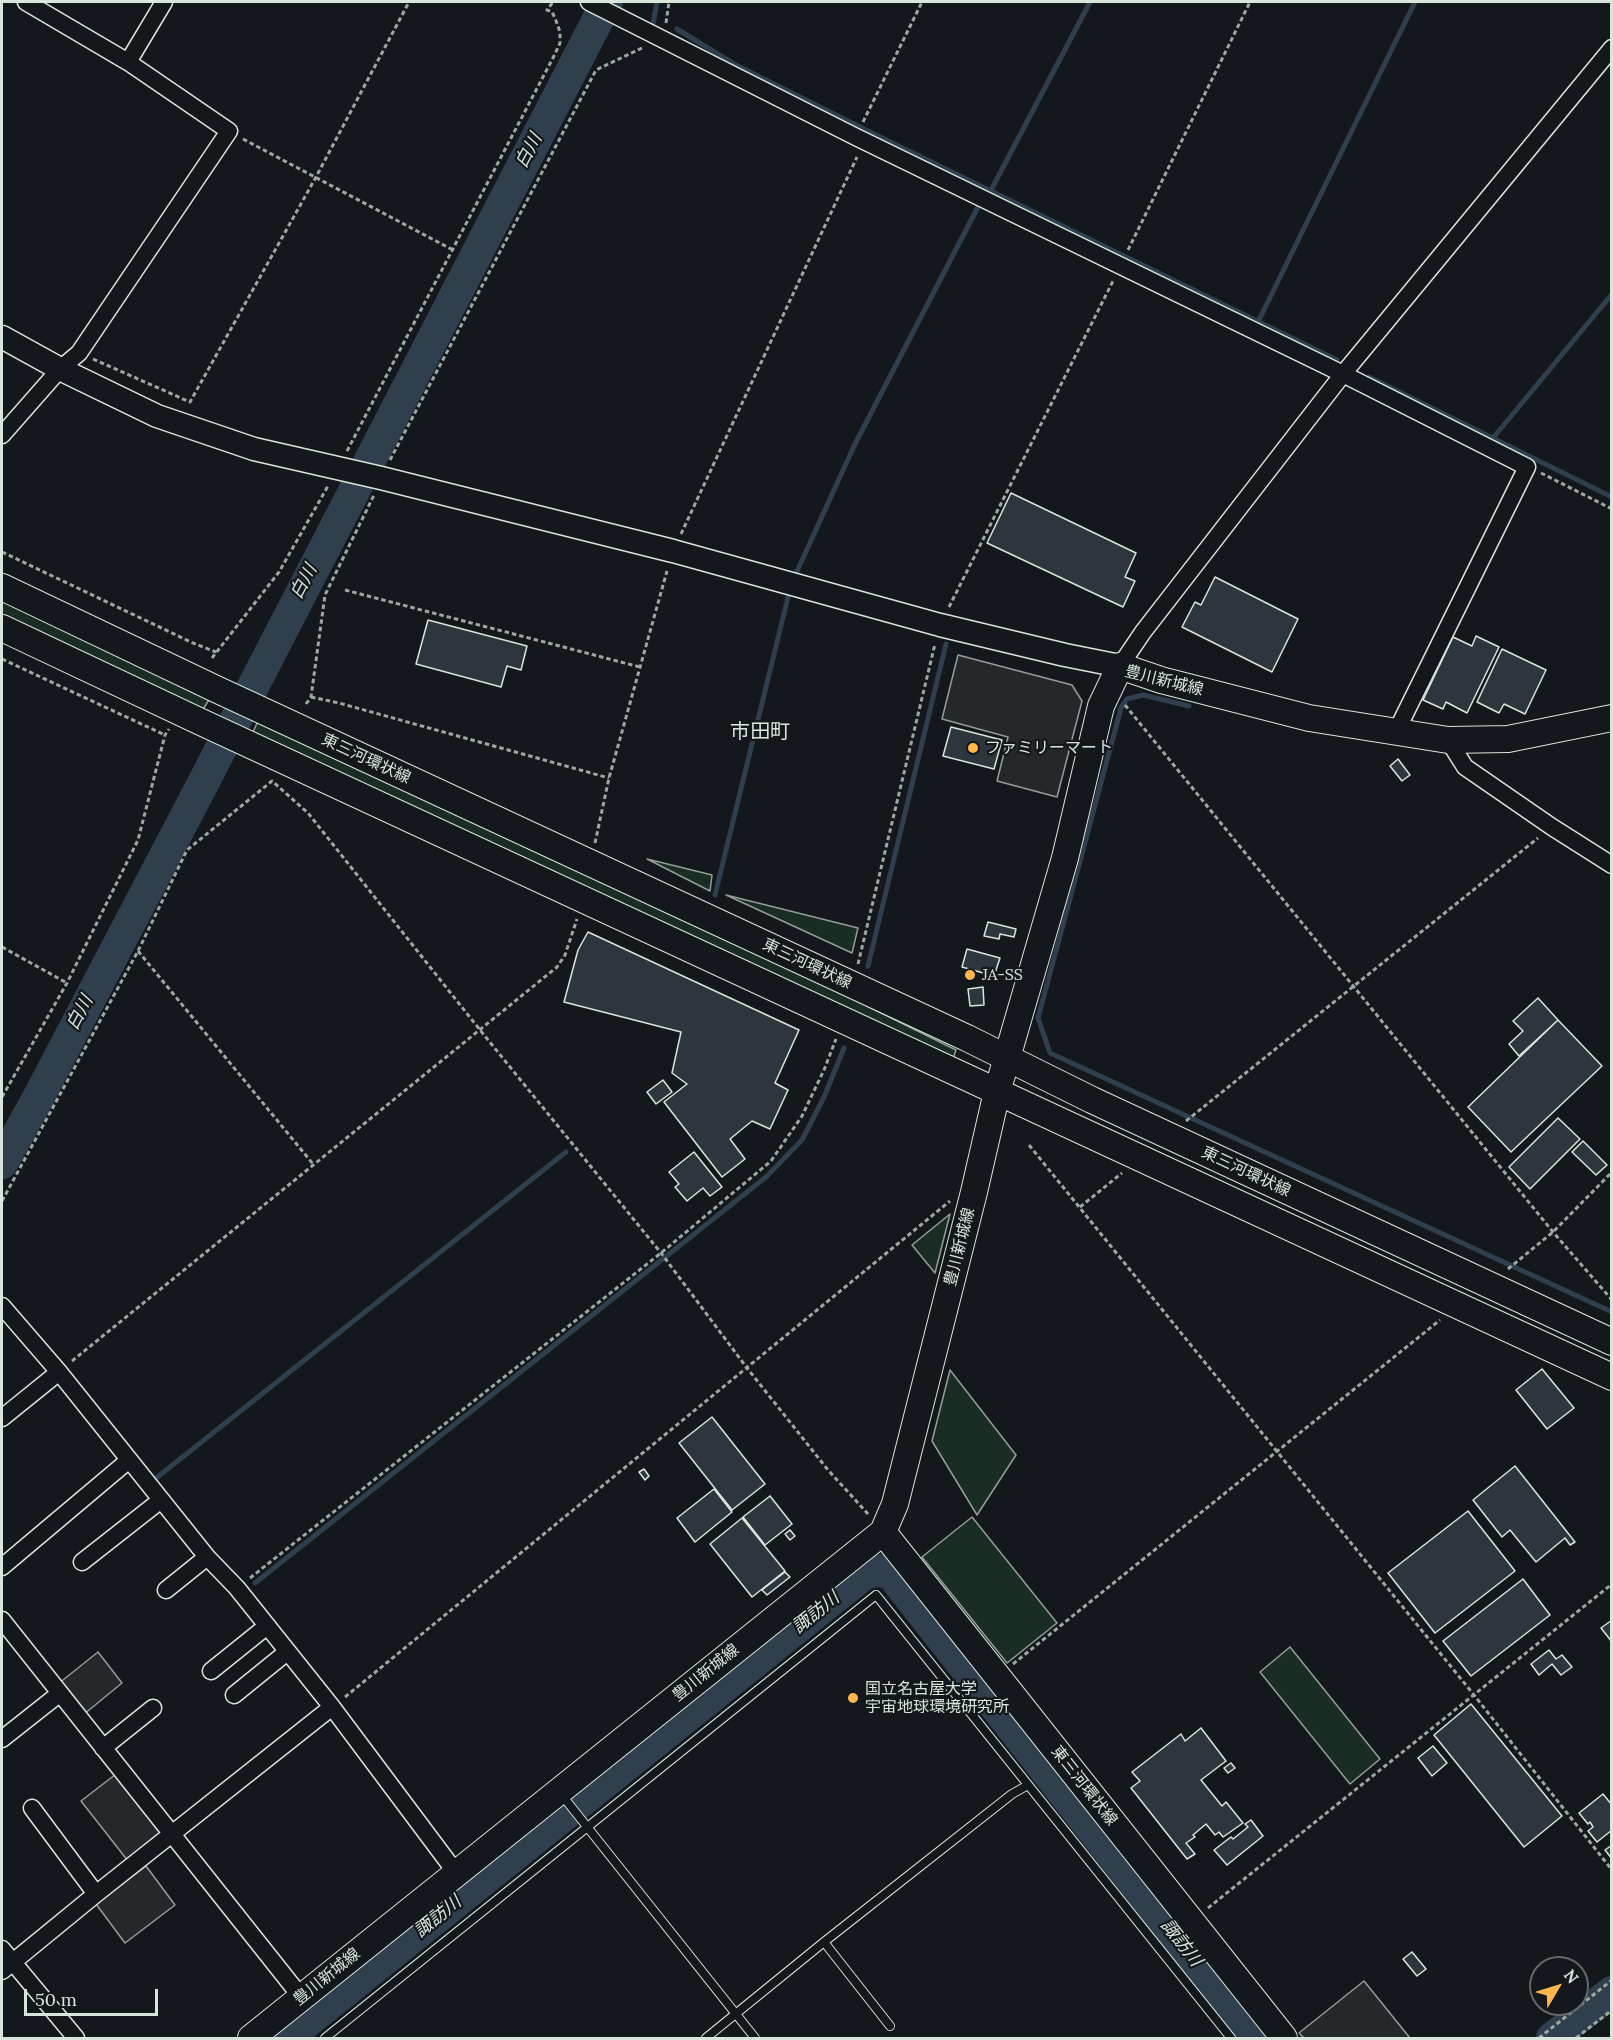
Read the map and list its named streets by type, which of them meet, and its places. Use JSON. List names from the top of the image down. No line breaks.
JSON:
{"streets":{"main road":["豊川新城線","東三河環状線"]},"crossings":[["豊川新城線","東三河環状線"]],"districts":["市田町"],"water":["白川","諏訪川"],"places":["ファミリーマート","JA-SS","国立名古屋大学 宇宙地球環境研究所"],"scale_bar":"50 m","north":"top right"}
